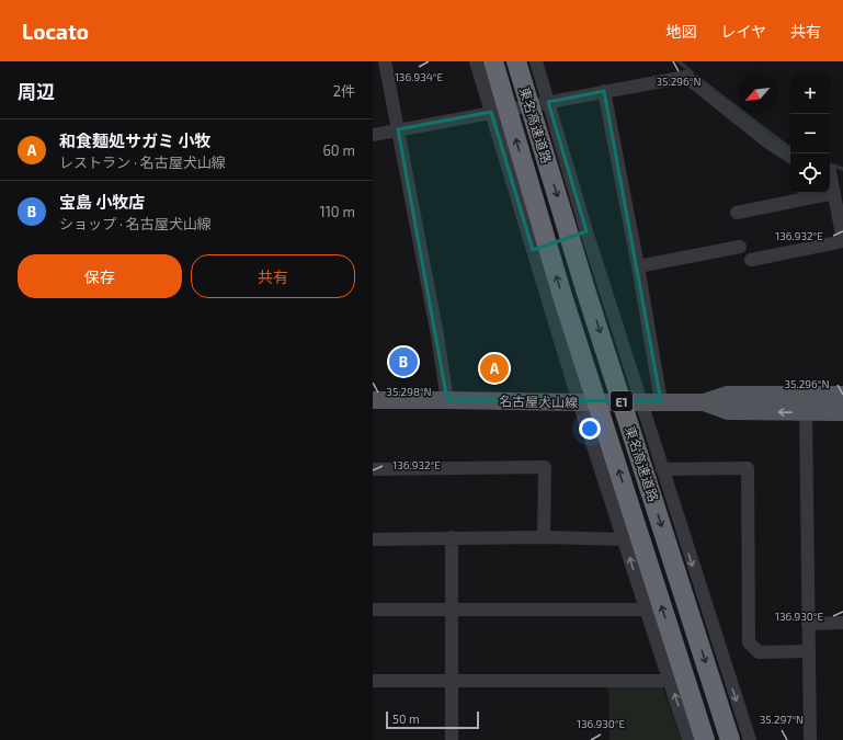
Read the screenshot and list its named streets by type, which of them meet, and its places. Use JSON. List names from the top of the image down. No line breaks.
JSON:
{"streets":{"highway":["東名高速道路","E1"],"main road":["名古屋犬山線"]},"scale_bar":"50 m","north":"bottom left","page":{"header":"Locato","nav":["地図","レイヤ","共有"],"heading":["周辺","2件"],"map_buttons":["+","−"],"list":[{"mark":"A","name":"和食麺処サガミ 小牧","note":"レストラン · 名古屋犬山線","value":"60 m"},{"mark":"B","name":"宝島 小牧店","note":"ショップ · 名古屋犬山線","value":"110 m"}],"buttons":["保存","共有"],"pins":["B","A"],"scale":"50 m"},"coordinates":["136.934°E","35.296°N","136.932°E","35.298°N","136.930°E","35.297°N"]}
